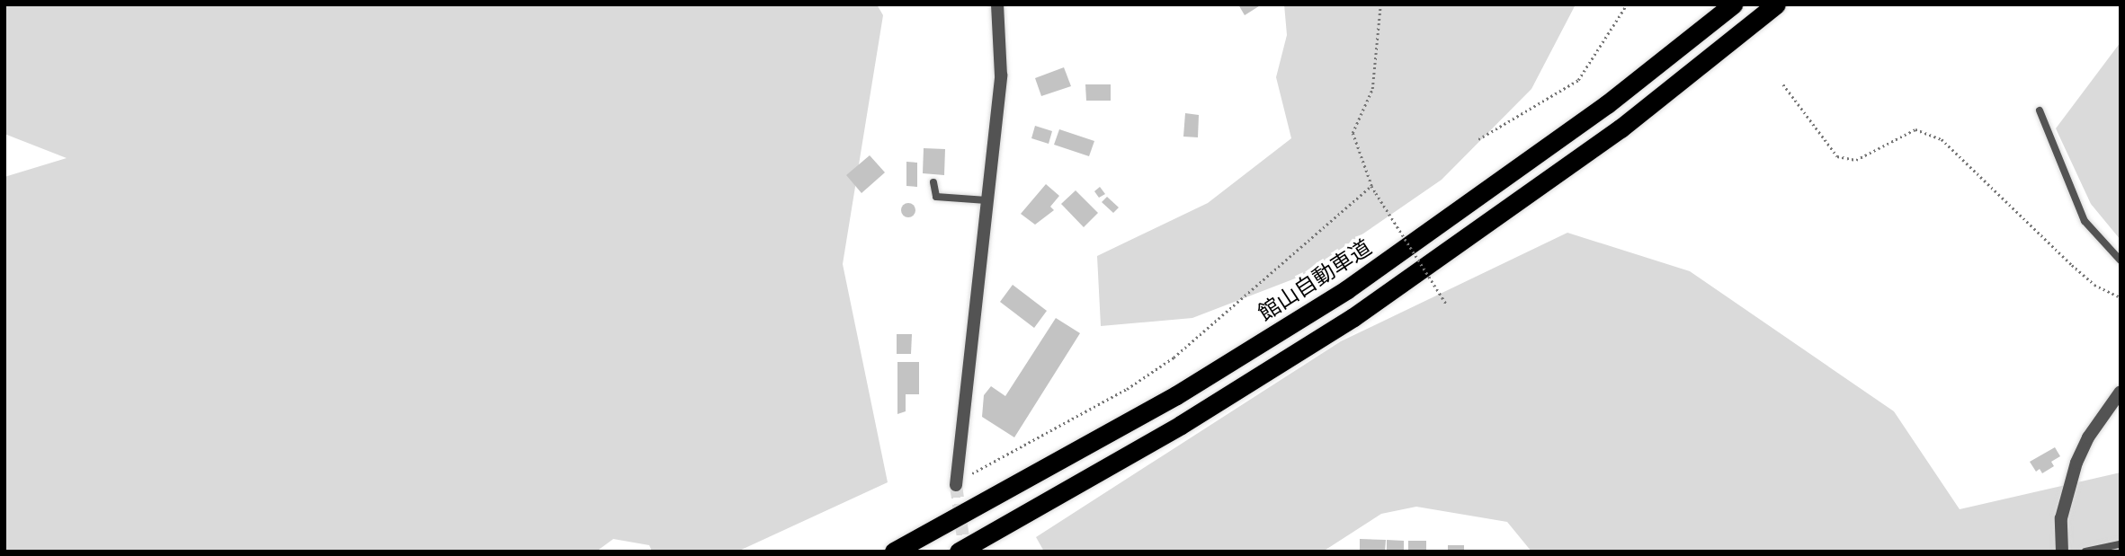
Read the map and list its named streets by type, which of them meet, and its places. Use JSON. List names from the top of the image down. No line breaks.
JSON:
{"streets":{"highway":["館山自動車道"]}}
